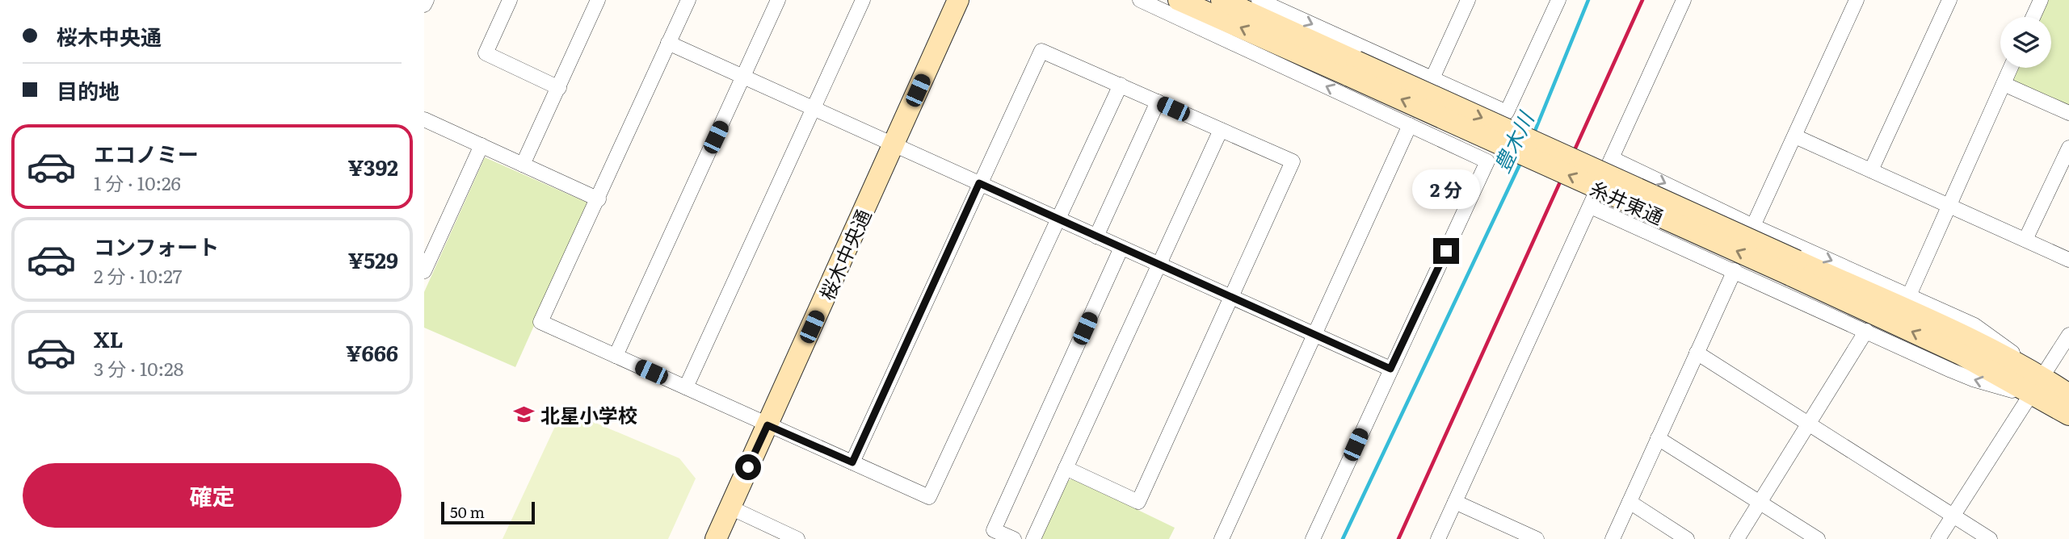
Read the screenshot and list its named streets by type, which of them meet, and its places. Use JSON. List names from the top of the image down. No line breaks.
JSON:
{"streets":{"street":["糸井東通","桜木中央通"]},"water":["豊木川"],"places":{"school or university":["北星小学校"]},"scale_bar":"50 m","page":{"banner":["桜木中央通","目的地"],"list":[{"name":"エコノミー","note":"1 分 · 10:26","value":"¥392"},{"name":"コンフォート","note":"2 分 · 10:27","value":"¥529"},{"name":"XL","note":"3 分 · 10:28","value":"¥666"}],"bubble":"2 分","buttons":"確定","scale":"50 m"}}
